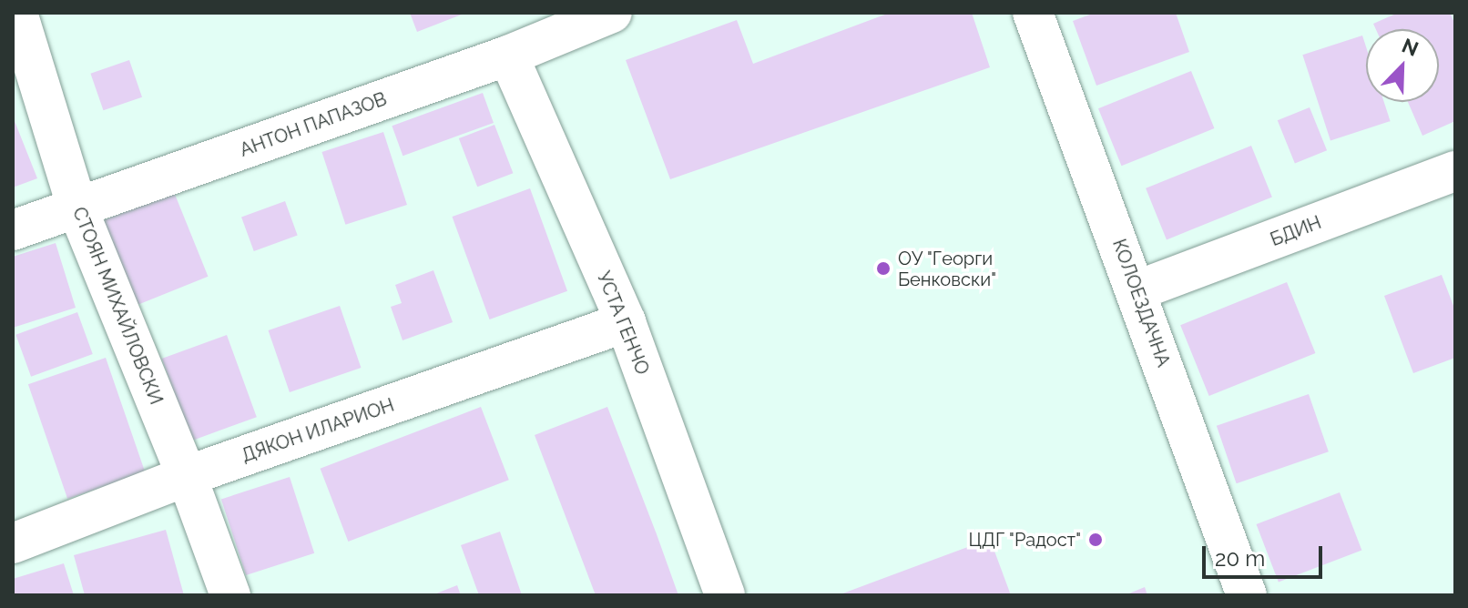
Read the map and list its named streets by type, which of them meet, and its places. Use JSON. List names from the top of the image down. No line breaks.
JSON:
{"streets":{"street":["АНТОН ПАПАЗОВ","БДИН","КОЛОЕЗДАЧНА","СТОЯН МИХАЙЛОВСКИ","УСТА ГЕНЧО","ДЯКОН ИЛАРИОН"]},"crossings":[["АНТОН ПАПАЗОВ","СТОЯН МИХАЙЛОВСКИ"],["АНТОН ПАПАЗОВ","УСТА ГЕНЧО"],["БДИН","КОЛОЕЗДАЧНА"],["СТОЯН МИХАЙЛОВСКИ","ДЯКОН ИЛАРИОН"],["УСТА ГЕНЧО","ДЯКОН ИЛАРИОН"]],"places":["ОУ \"Георги Бенковски\"","ЦДГ \"Радост\""],"scale_bar":"20 m","north":"top right"}
